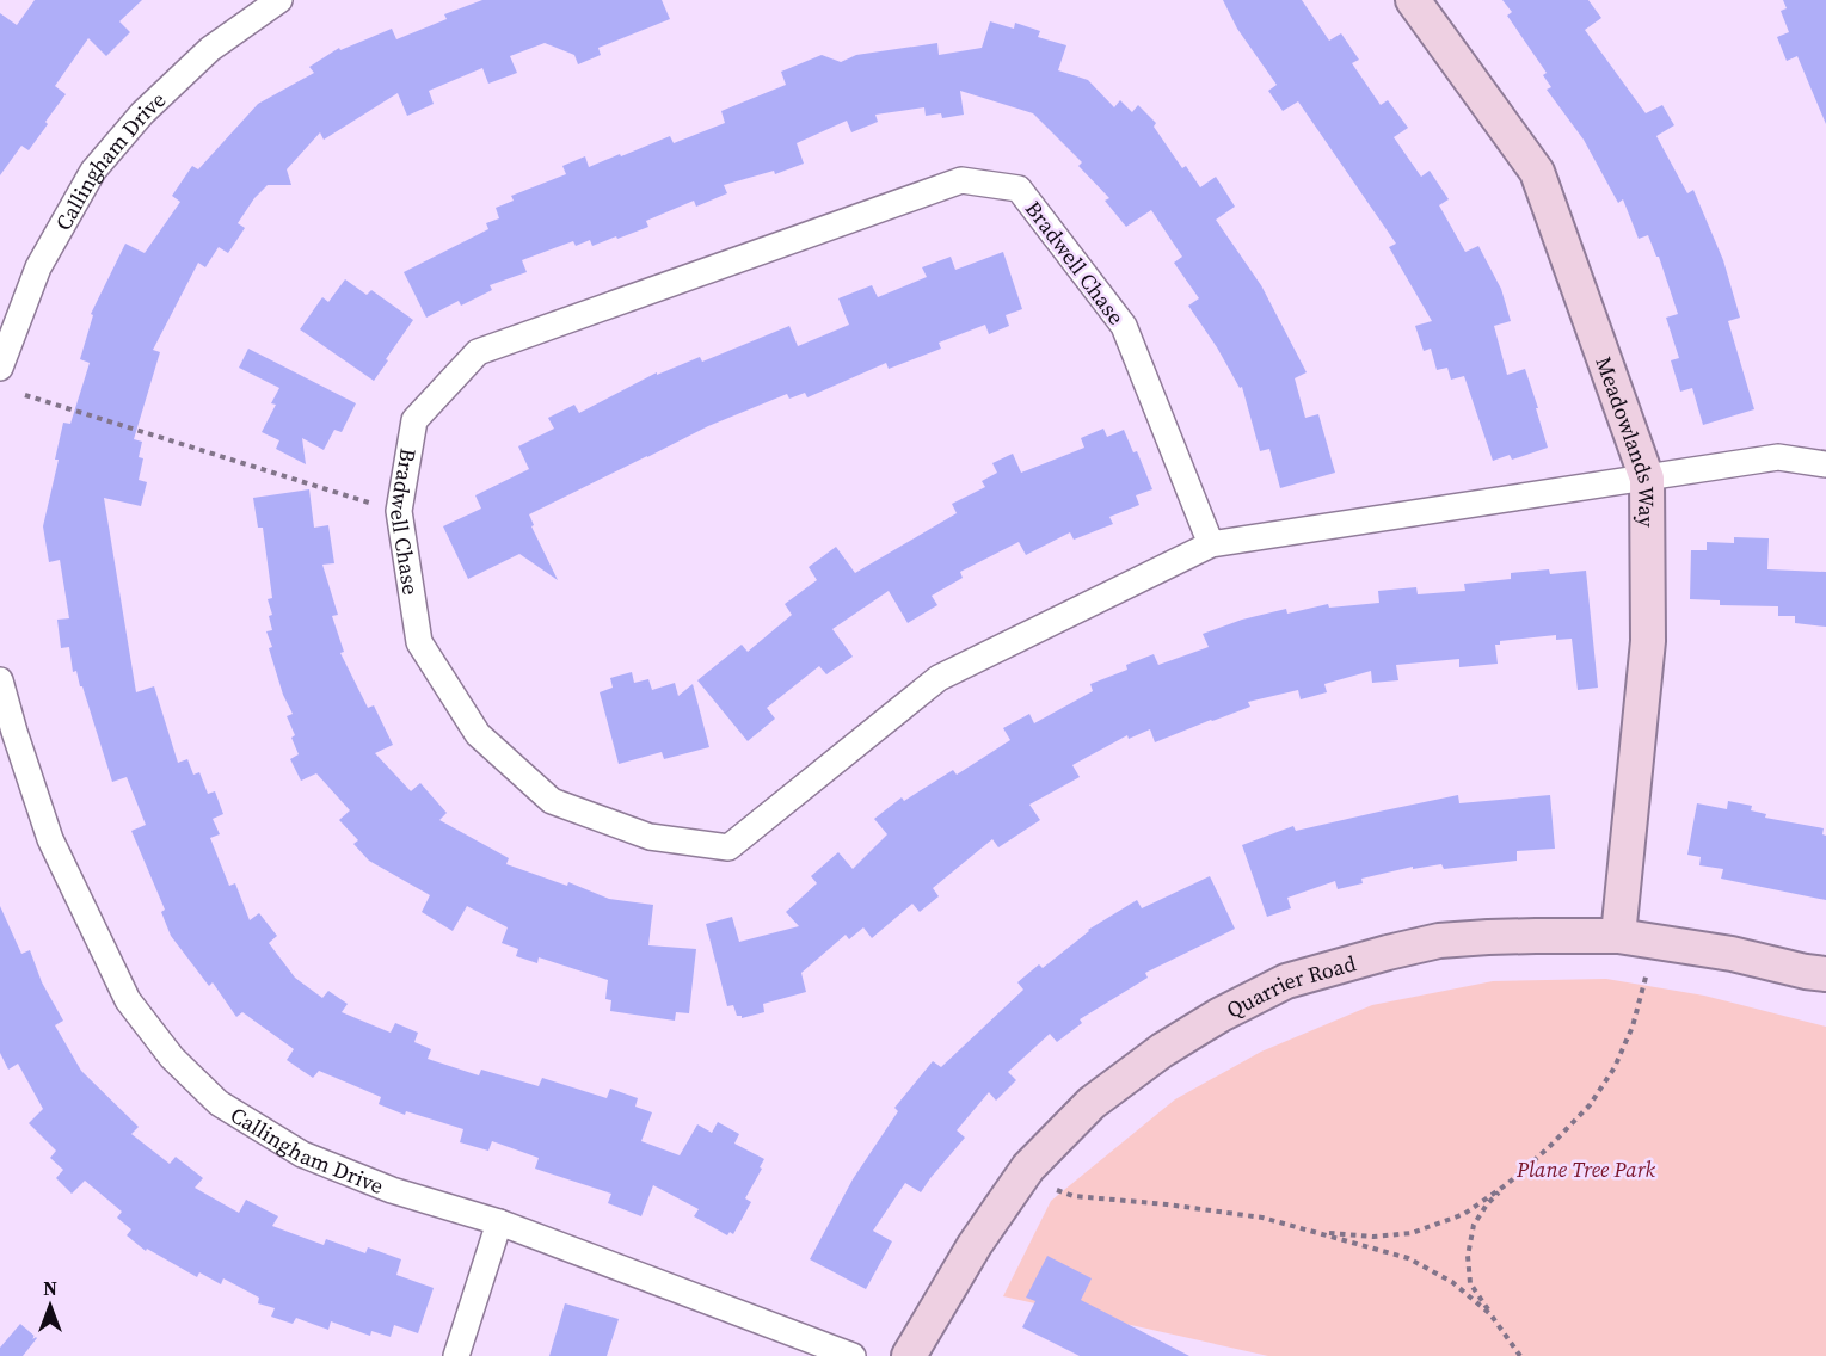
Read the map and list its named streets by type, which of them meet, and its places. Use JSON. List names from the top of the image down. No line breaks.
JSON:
{"streets":{"street":["Callingham Drive","Bradwell Chase","Meadowlands Way","Quarrier Road"]},"crossings":[["Bradwell Chase","Meadowlands Way"],["Meadowlands Way","Quarrier Road"]],"parks":["Plane Tree Park"],"north":"top"}
